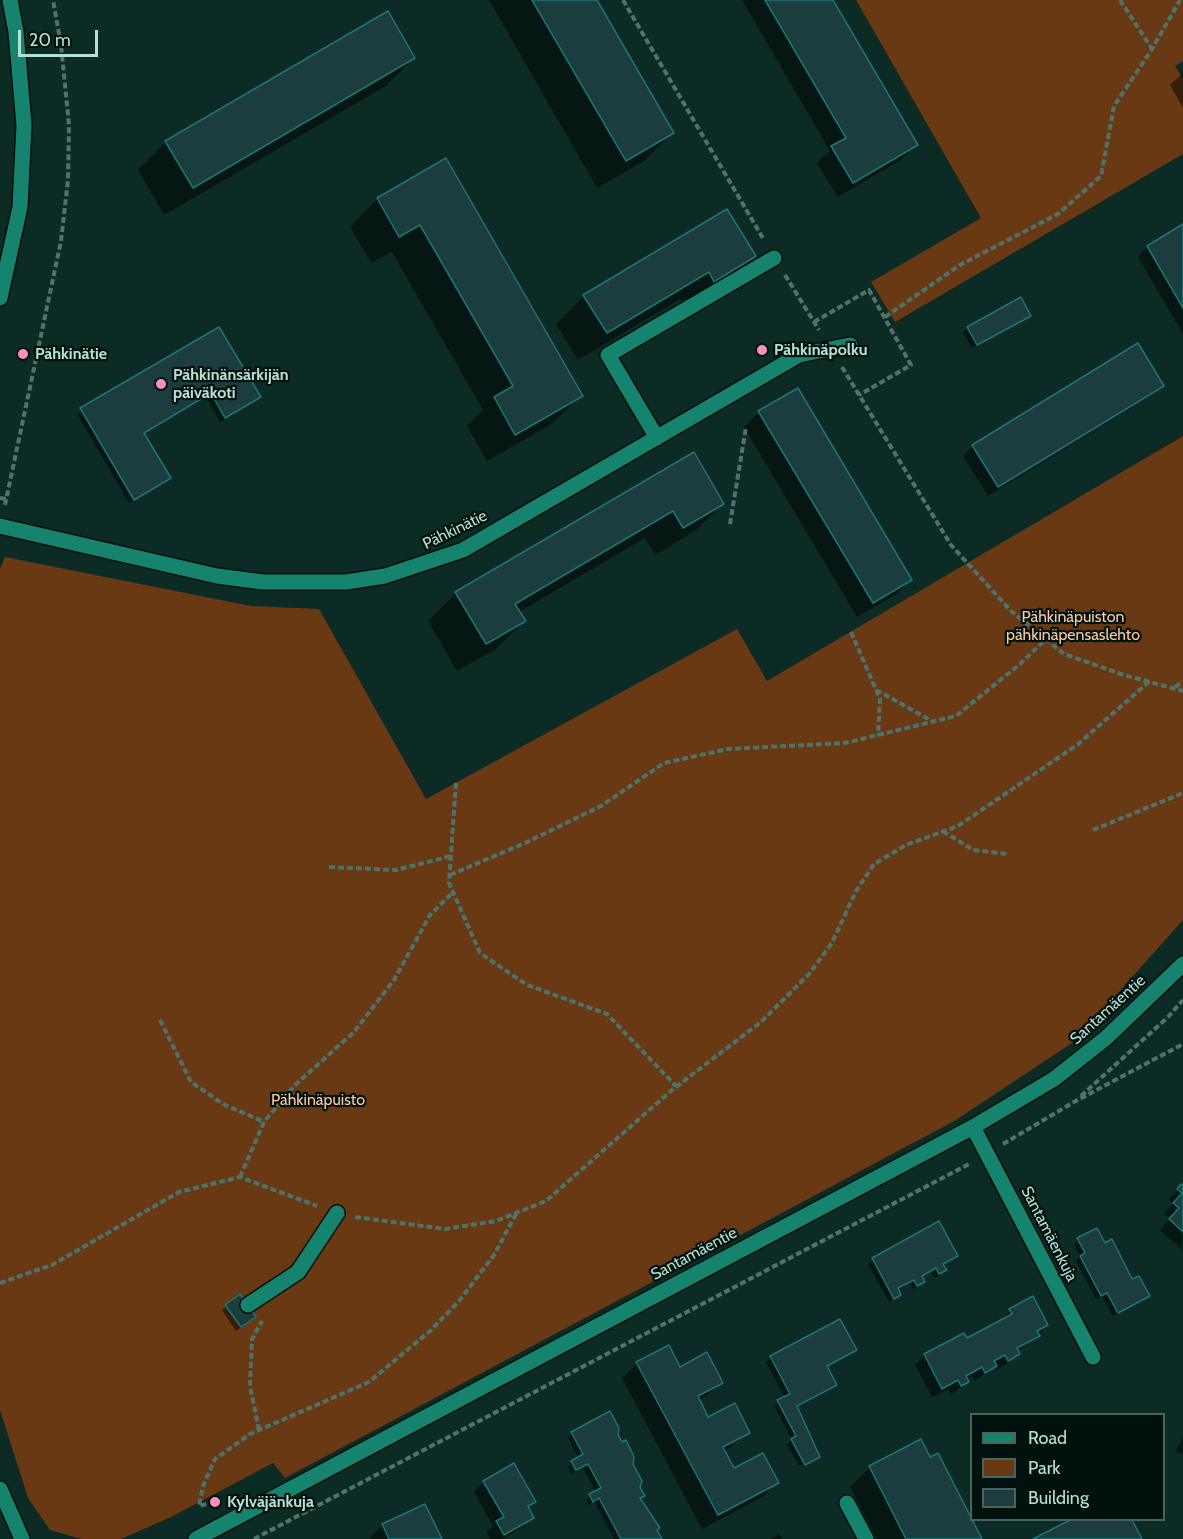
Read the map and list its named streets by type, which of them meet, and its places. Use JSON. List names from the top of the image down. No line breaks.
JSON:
{"streets":{"street":["Pähkinätie","Santamäentie","Santamäenkuja"]},"crossings":[["Santamäentie","Santamäenkuja"]],"parks":["Pähkinäpuiston pähkinäpensaslehto","Pähkinäpuisto"],"places":["Pähkinäpolku","Pähkinätie","Pähkinänsärkijän päiväkoti","Kylväjänkuja"],"legend":["Road","Park","Building"],"scale_bar":"20 m"}
